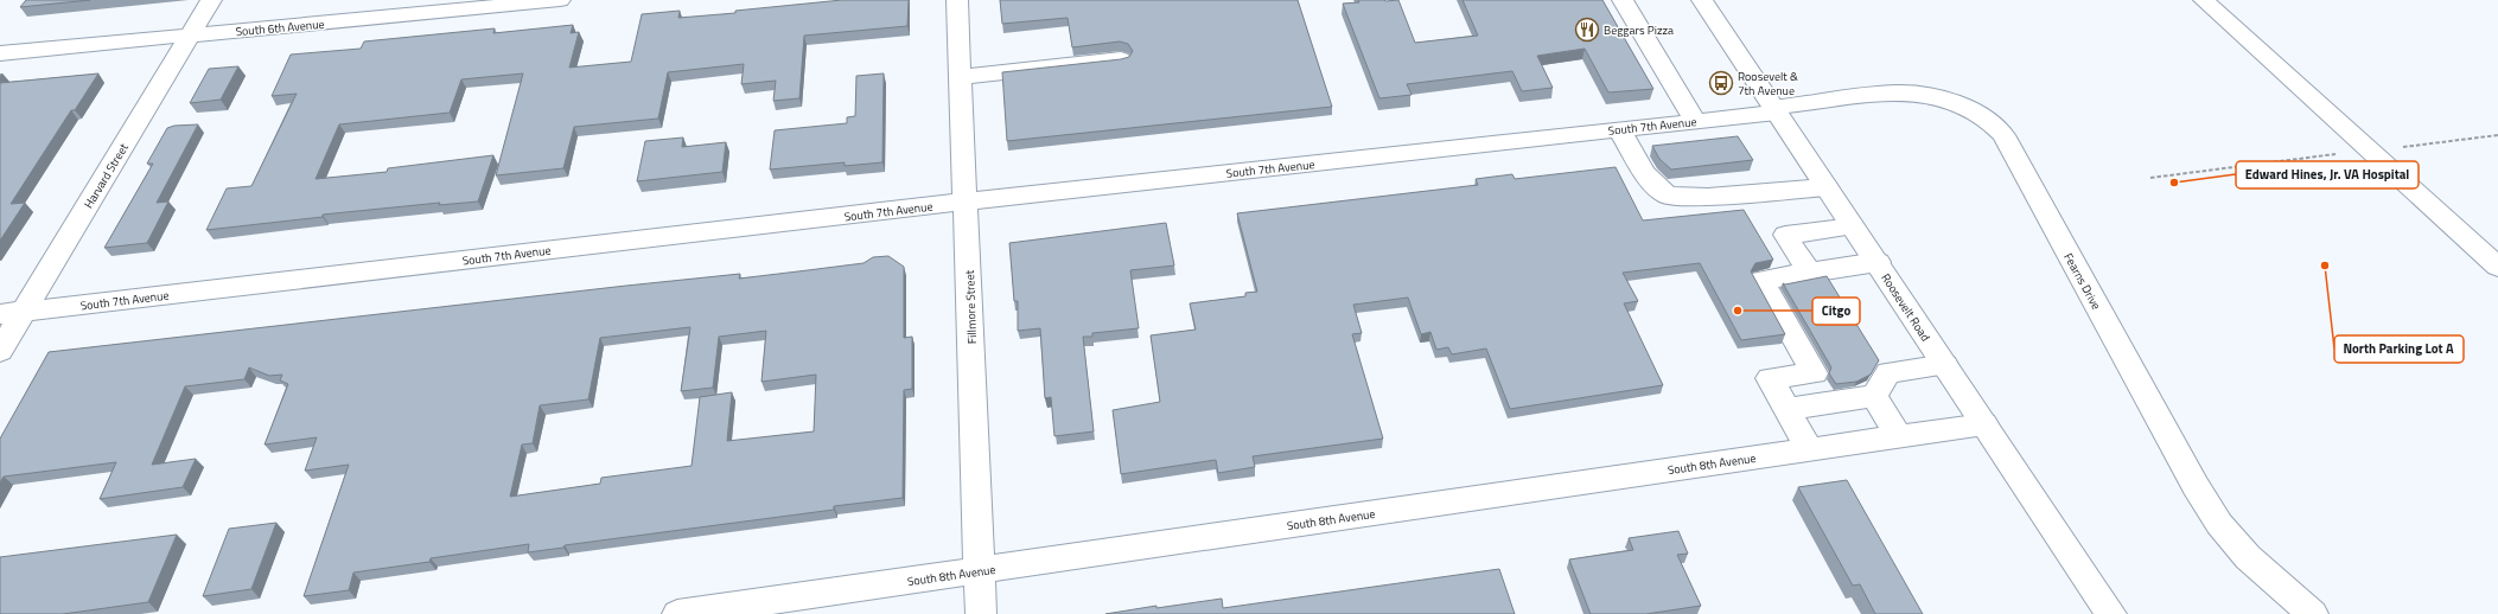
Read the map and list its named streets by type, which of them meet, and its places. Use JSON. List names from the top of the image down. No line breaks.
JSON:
{"streets":{"street":["South 6th Avenue","South 7th Avenue","Harvard Street","Fearns Drive","Fillmore Street","Roosevelt Road","South 8th Avenue"]},"crossings":[["South 6th Avenue","Harvard Street"],["South 7th Avenue","Harvard Street"],["South 7th Avenue","Fearns Drive"],["South 7th Avenue","Fillmore Street"],["South 7th Avenue","Roosevelt Road"],["Fearns Drive","Roosevelt Road"],["Fillmore Street","South 8th Avenue"],["Roosevelt Road","South 8th Avenue"]],"places":{"restaurant":["Beggars Pizza"],"bus stop":["Roosevelt & 7th Avenue"],"other":["Edward Hines, Jr. VA Hospital","North Parking Lot A","Citgo"]}}
